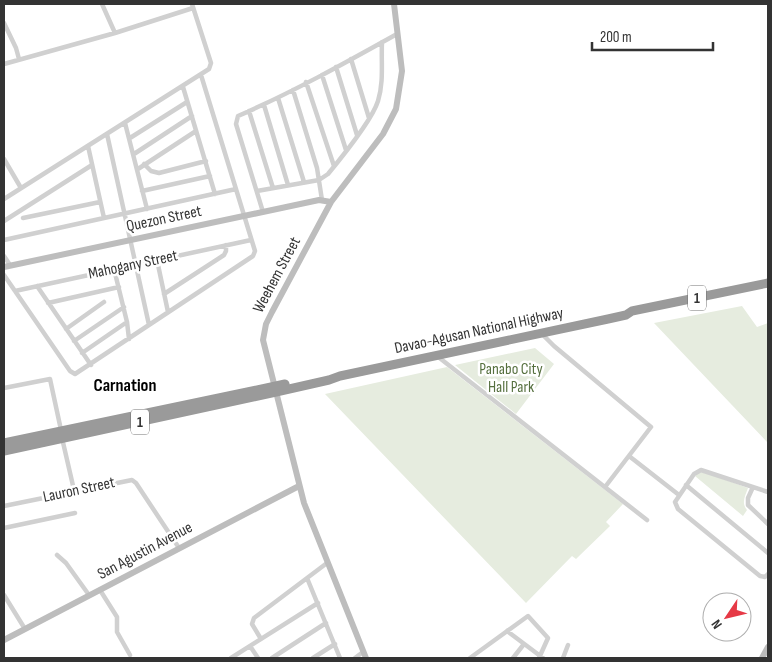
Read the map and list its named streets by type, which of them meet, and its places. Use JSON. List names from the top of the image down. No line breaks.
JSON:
{"streets":{"highway":["1","Davao-Agusan National Highway"],"street":["Quezon Street","Mahogany Street","Weehem Street","Lauron Street","San Agustin Avenue"]},"crossings":[["Quezon Street","Weehem Street"],["Weehem Street","Davao-Agusan National Highway"],["Weehem Street","San Agustin Avenue"],["Lauron Street","San Agustin Avenue"]],"districts":["Carnation"],"parks":["Panabo City Hall Park"],"scale_bar":"200 m","north":"bottom left"}
